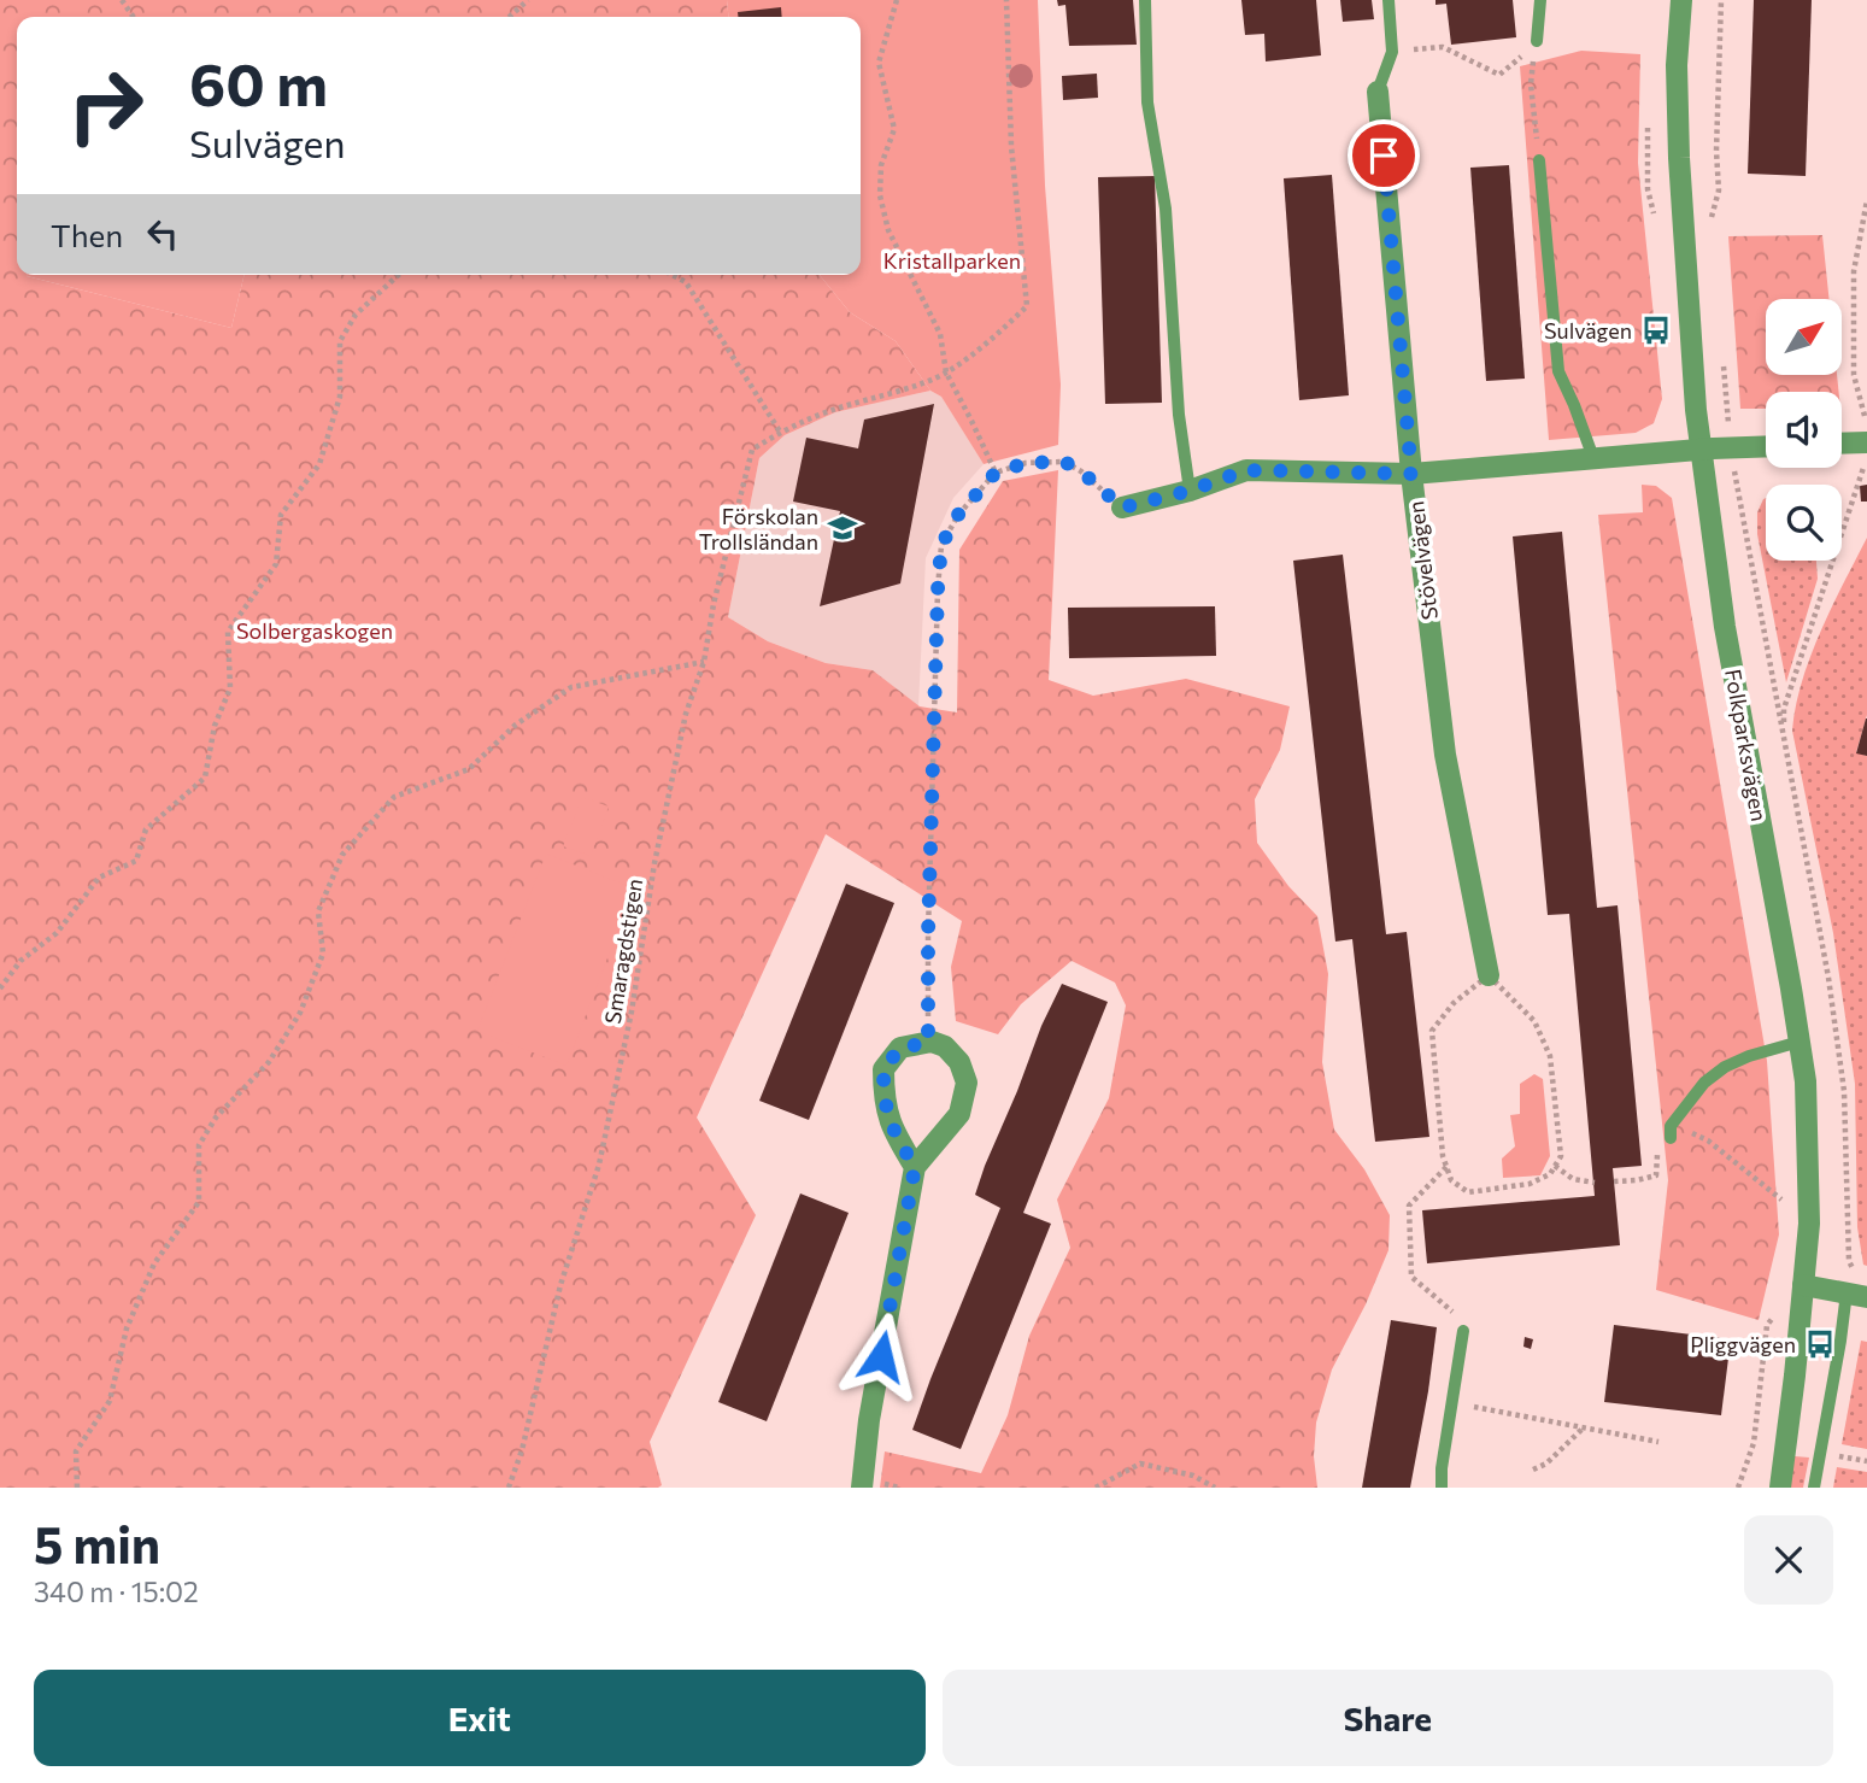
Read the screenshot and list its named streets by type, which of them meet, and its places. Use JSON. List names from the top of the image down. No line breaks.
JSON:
{"streets":{"street":["Stövelvägen","Folkparksvägen"],"path":["Smaragdstigen"]},"parks":["Kristallparken","Solbergaskogen"],"places":{"bus stop":["Sulvägen","Pliggvägen"],"school or university":["Förskolan Trollsländan"]},"north":"top right","page":{"turn":["60 m","Sulvägen"],"then":"Then","heading":["5 min","340 m · 15:02"],"buttons":["Exit","Share"]}}
